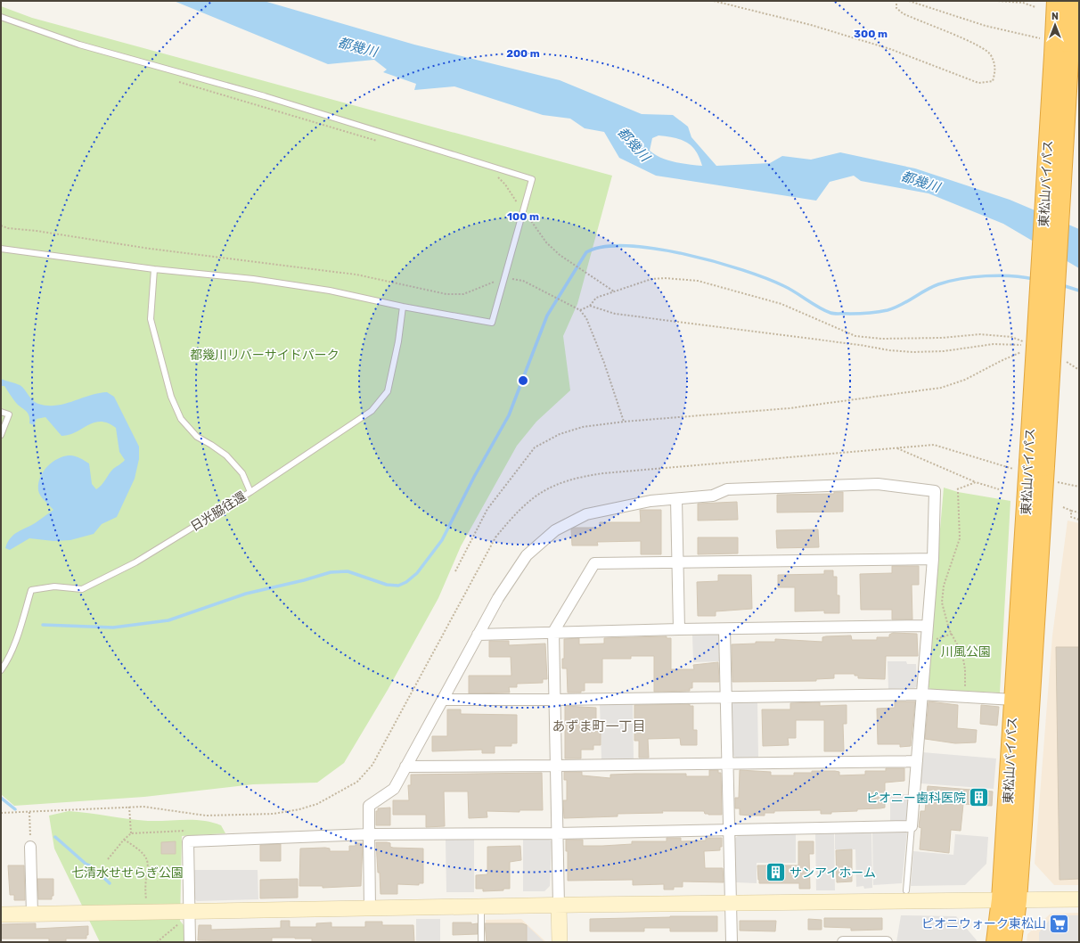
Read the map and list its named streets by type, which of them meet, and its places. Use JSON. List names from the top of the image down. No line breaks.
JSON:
{"streets":{"highway":["東松山バイパス"],"lane":["日光脇往還"]},"districts":["あずま町一丁目"],"water":["都幾川"],"parks":["都幾川リバーサイドパーク","川風公園","七清水せせらぎ公園"],"places":{"building":["ピオニー歯科医院","サンアイホーム"],"supermarket":["ピオニウォーク東松山"]},"north":"top","rings":["300 m","200 m","100 m"]}
